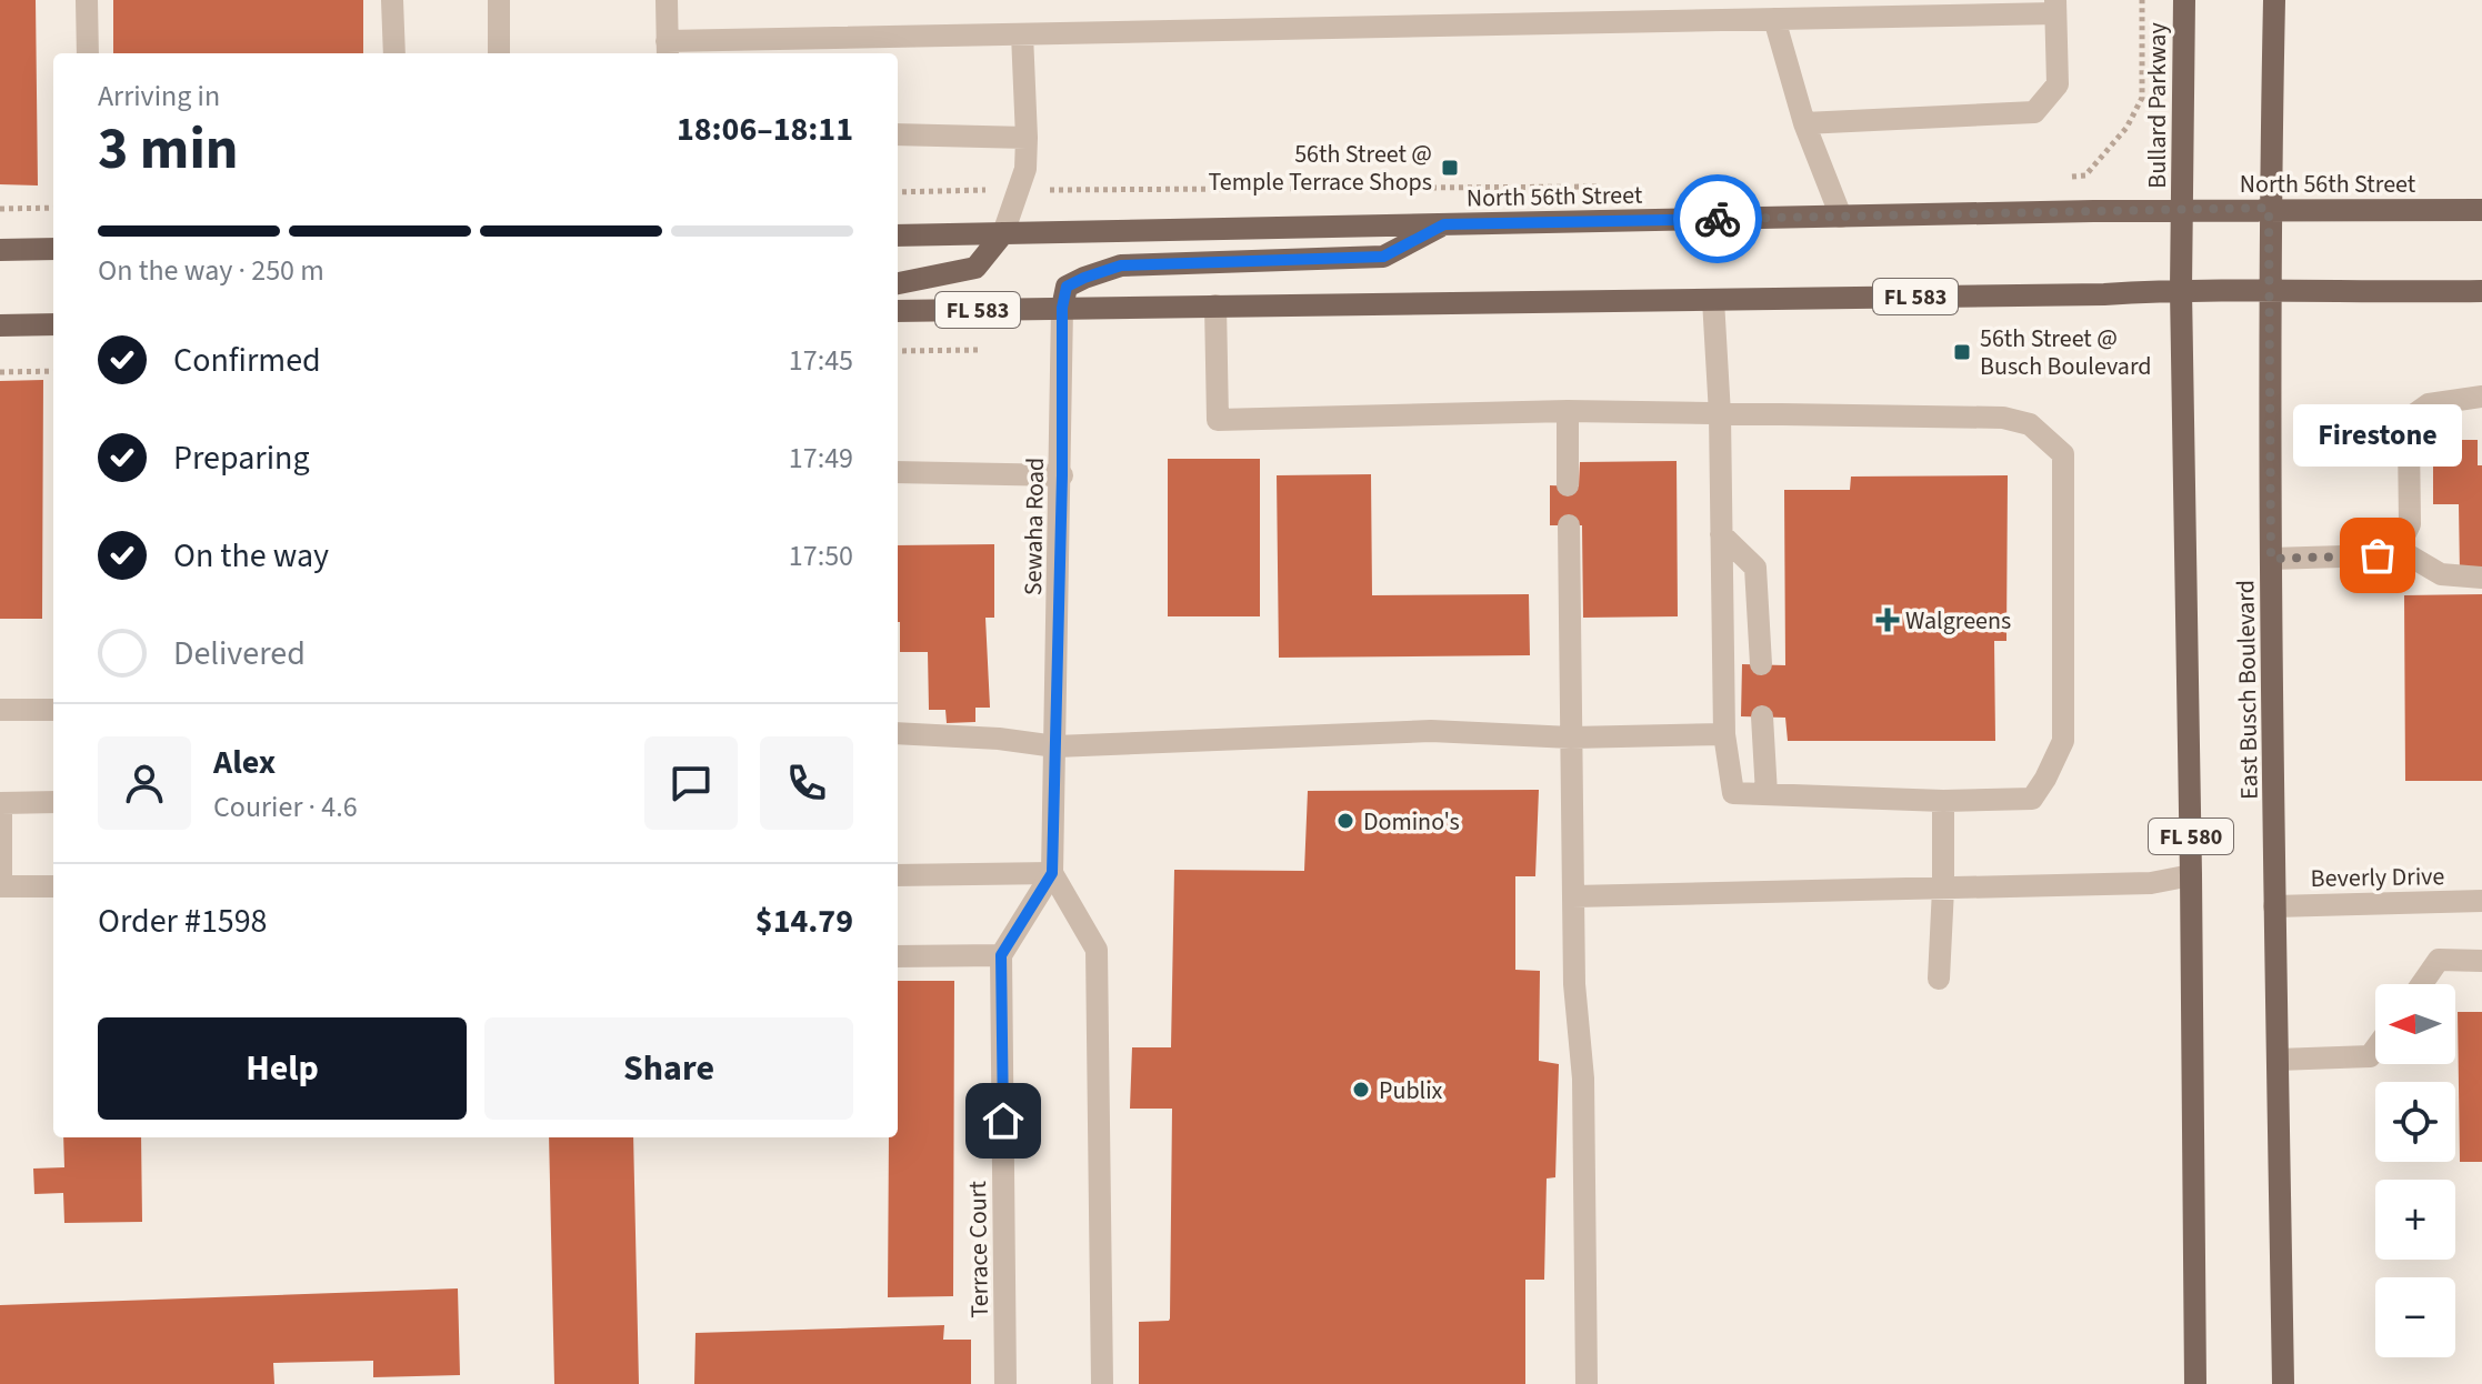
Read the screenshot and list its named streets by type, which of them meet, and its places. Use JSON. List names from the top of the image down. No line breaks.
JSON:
{"streets":{"main road":["Bullard Parkway","North 56th Street","FL 583","East Busch Boulevard","FL 580"],"street":["Sewaha Road","Beverly Drive","Terrace Court"]},"crossings":[["Bullard Parkway","North 56th Street"],["Bullard Parkway","FL 580"],["North 56th Street","East Busch Boulevard"],["North 56th Street","FL 580"],["FL 583","Sewaha Road"],["FL 583","East Busch Boulevard"],["FL 583","FL 580"],["East Busch Boulevard","Beverly Drive"]],"places":{"transit":["56th Street @ Temple Terrace Shops","56th Street @ Busch Boulevard"],"other":["Firestone","Domino's","Publix"],"health":["Walgreens"]},"north":"left","page":{"heading":["3 min","Arriving in","18:06–18:11"],"panel":["Alex","Courier · 4.6","Order #1598","$14.79"],"bar":"On the way · 250 m","list":[["Confirmed","17:45"],["Preparing","17:49"],["On the way","17:50"],"Delivered"],"bubble":"Firestone","map_buttons":["+","−"],"buttons":["Help","Share"]}}
